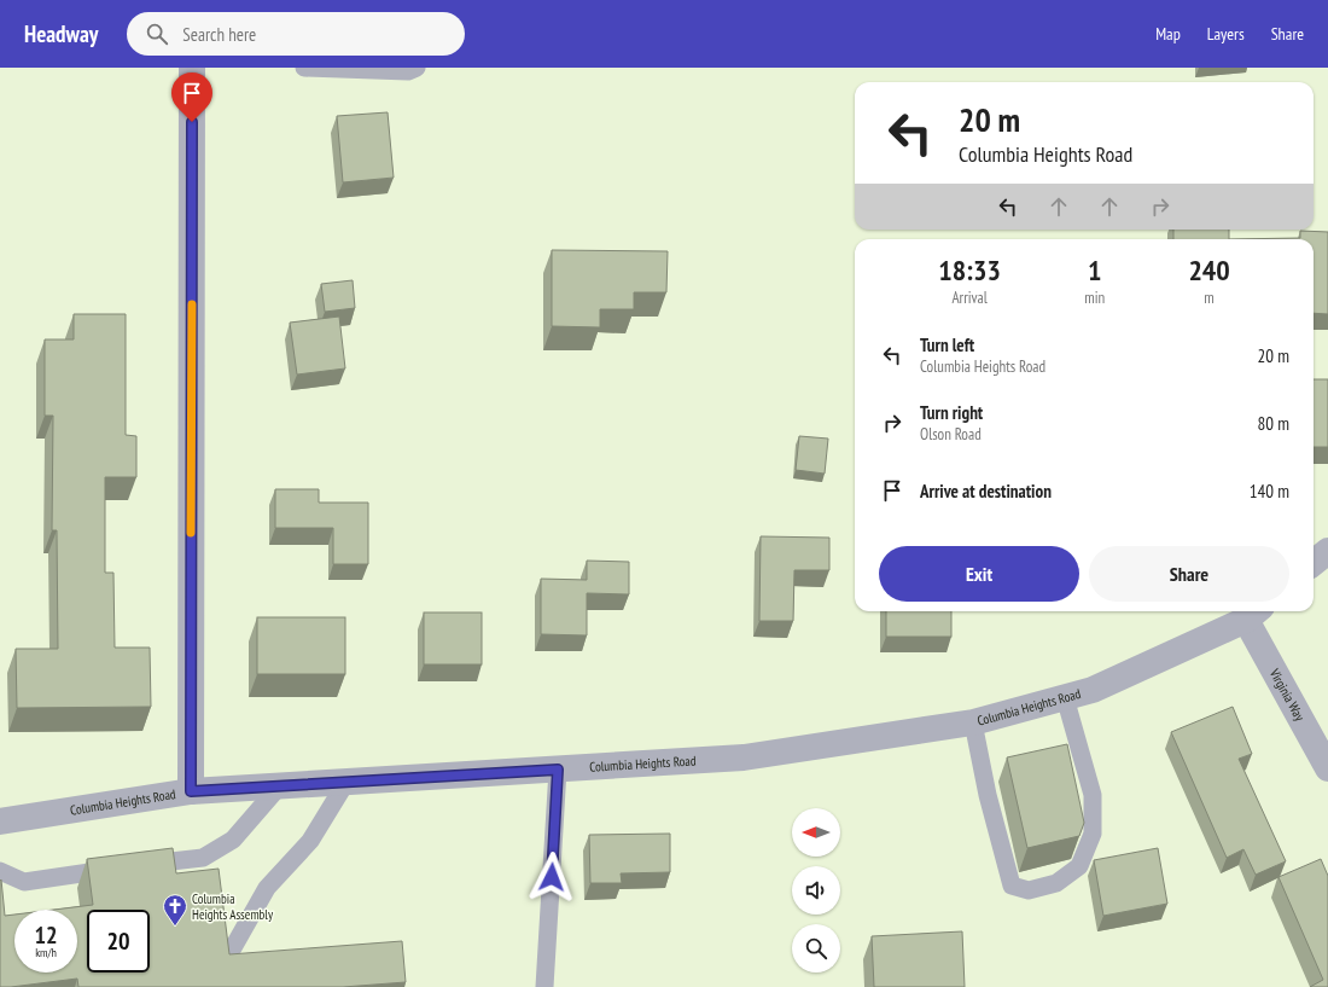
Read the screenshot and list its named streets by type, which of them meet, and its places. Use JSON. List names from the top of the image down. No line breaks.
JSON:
{"streets":{"street":["Virginia Way","Columbia Heights Road"]},"crossings":[["Virginia Way","Columbia Heights Road"]],"places":{"church":["Columbia Heights Assembly"]},"north":"left","page":{"header":"Headway","search":"Search here","nav":["Map","Layers","Share"],"turn":["20 m","Columbia Heights Road"],"eta":["18:33","Arrival","1","min","240","m"],"list":[{"name":"Turn left","note":"Columbia Heights Road","value":"20 m"},{"name":"Turn right","note":"Olson Road","value":"80 m"},{"name":"Arrive at destination","value":"140 m"}],"buttons":["Exit","Share"],"speed":"12 km/h","limit":"20"}}
